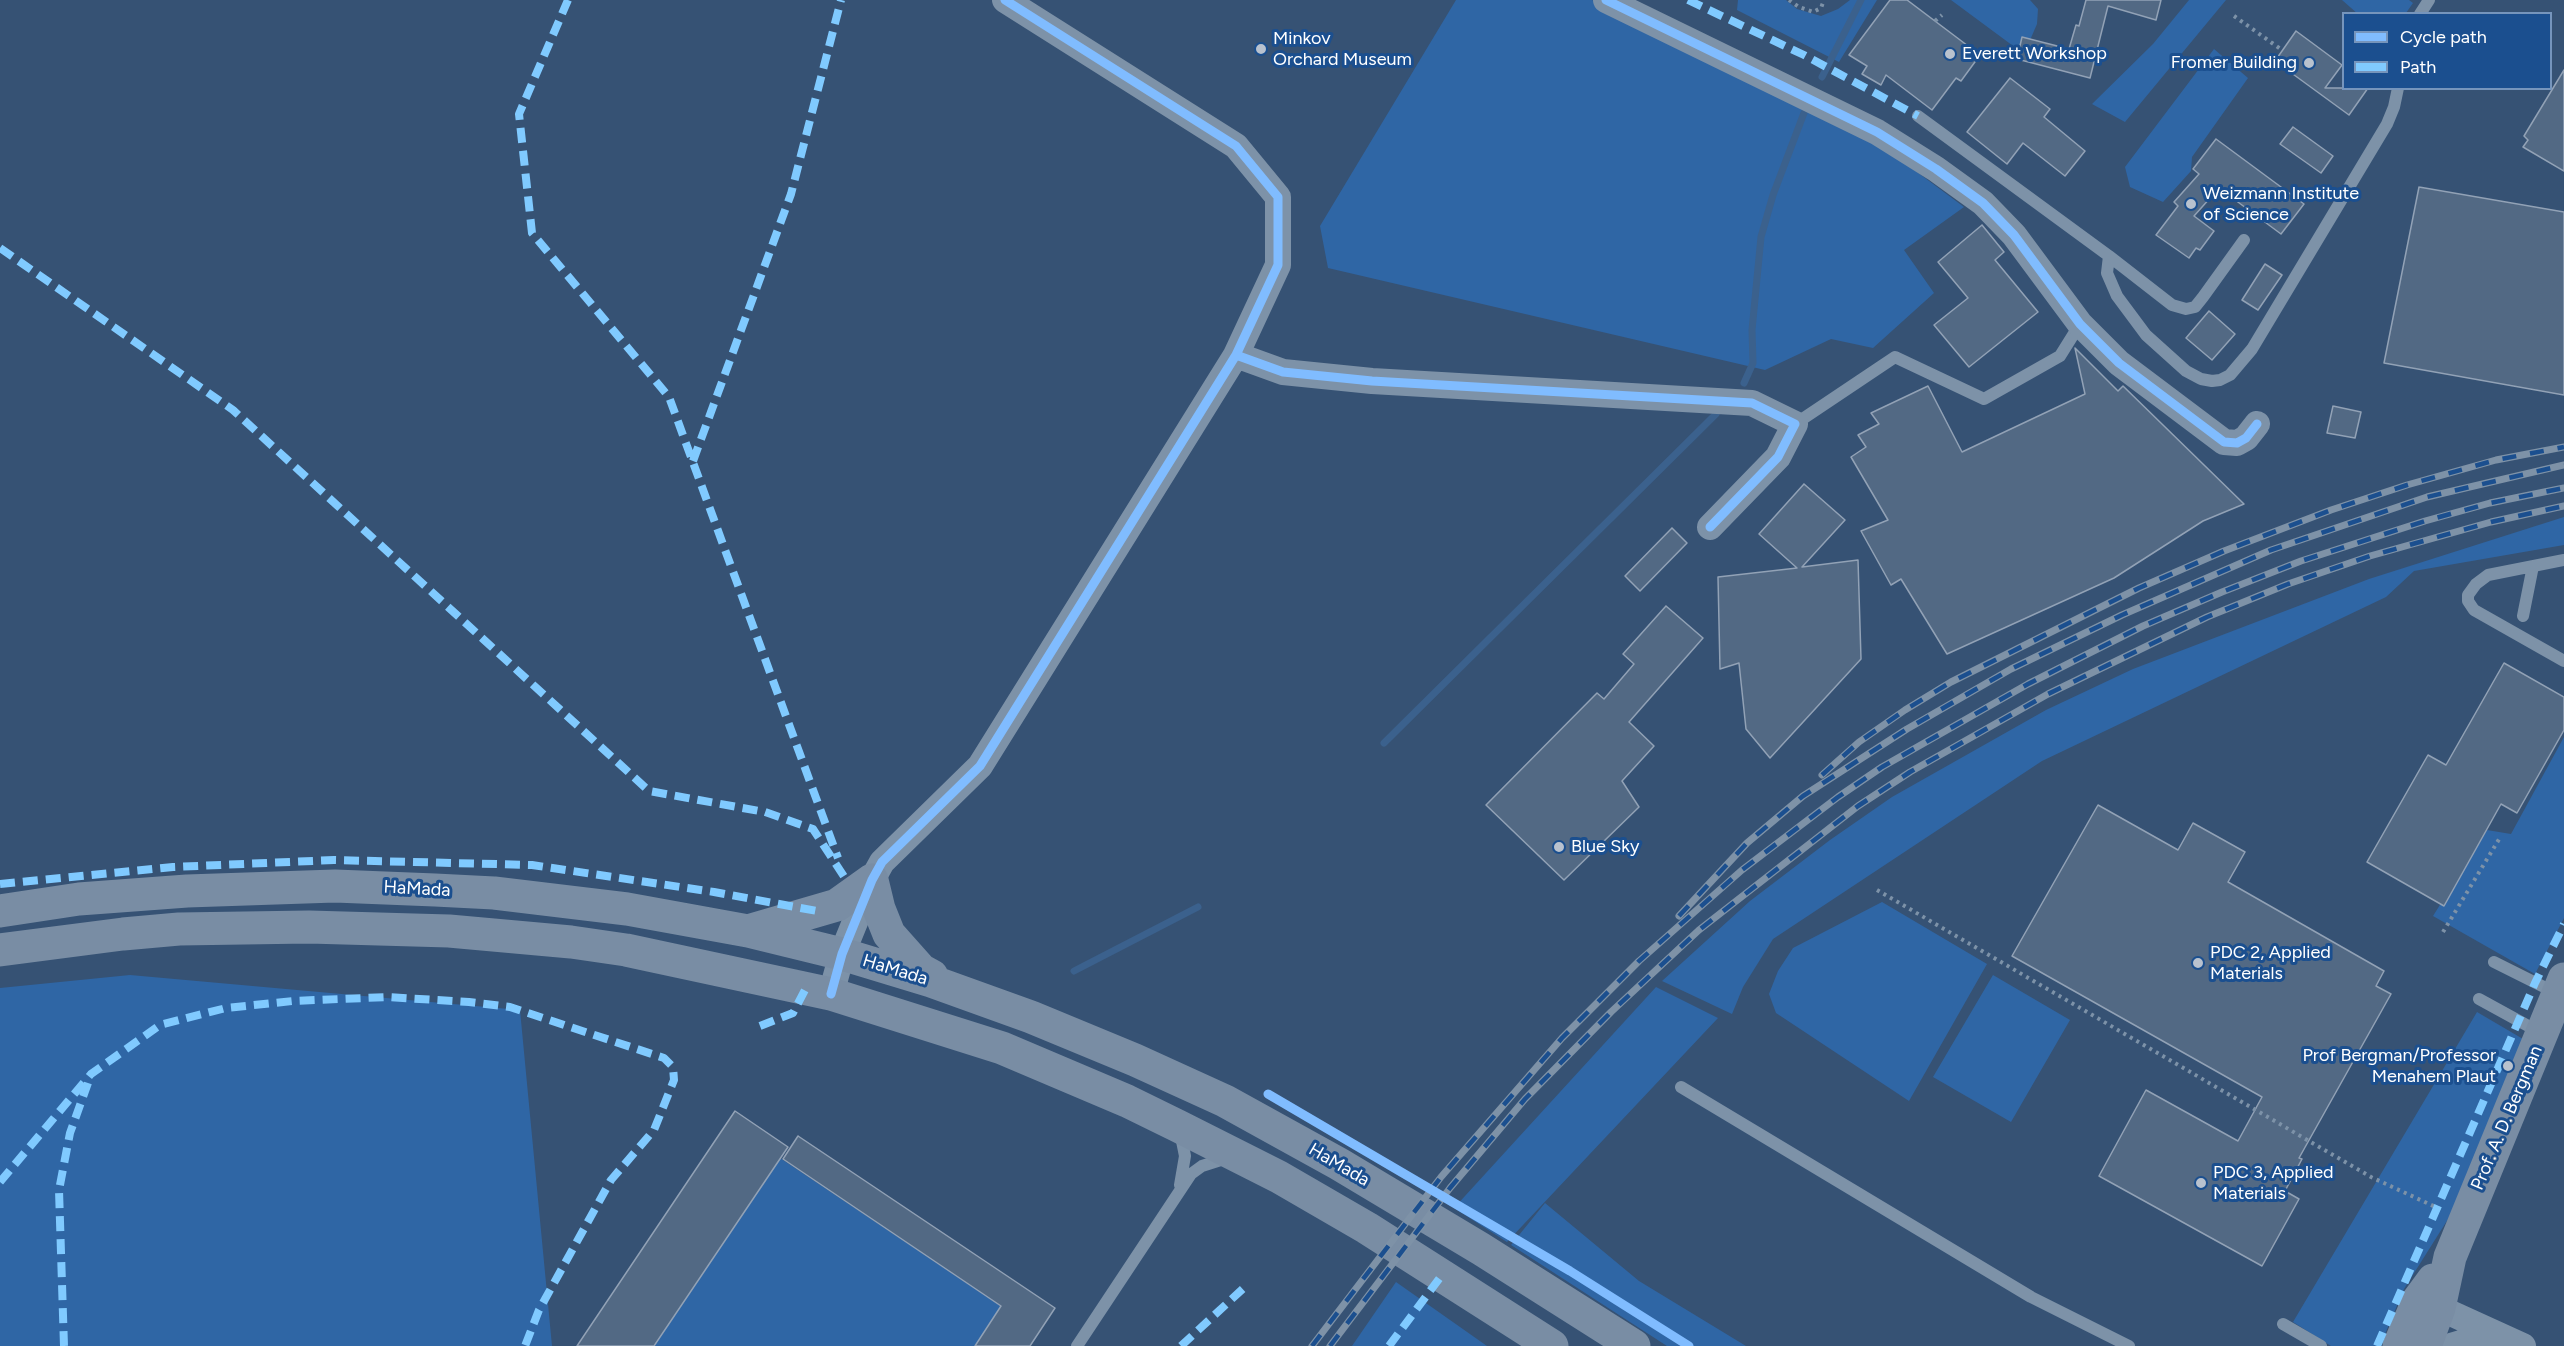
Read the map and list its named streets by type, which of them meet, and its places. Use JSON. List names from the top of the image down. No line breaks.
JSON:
{"streets":{"main road":["HaMada","Prof. A. D. Bergman"]},"places":["Minkov Orchard Museum","Everett Workshop","Fromer Building","Weizmann Institute of Science","Blue Sky","PDC 2, Applied Materials","Prof Bergman/Professor Menahem Plaut","PDC 3, Applied Materials"],"legend":["Cycle path","Path"]}
